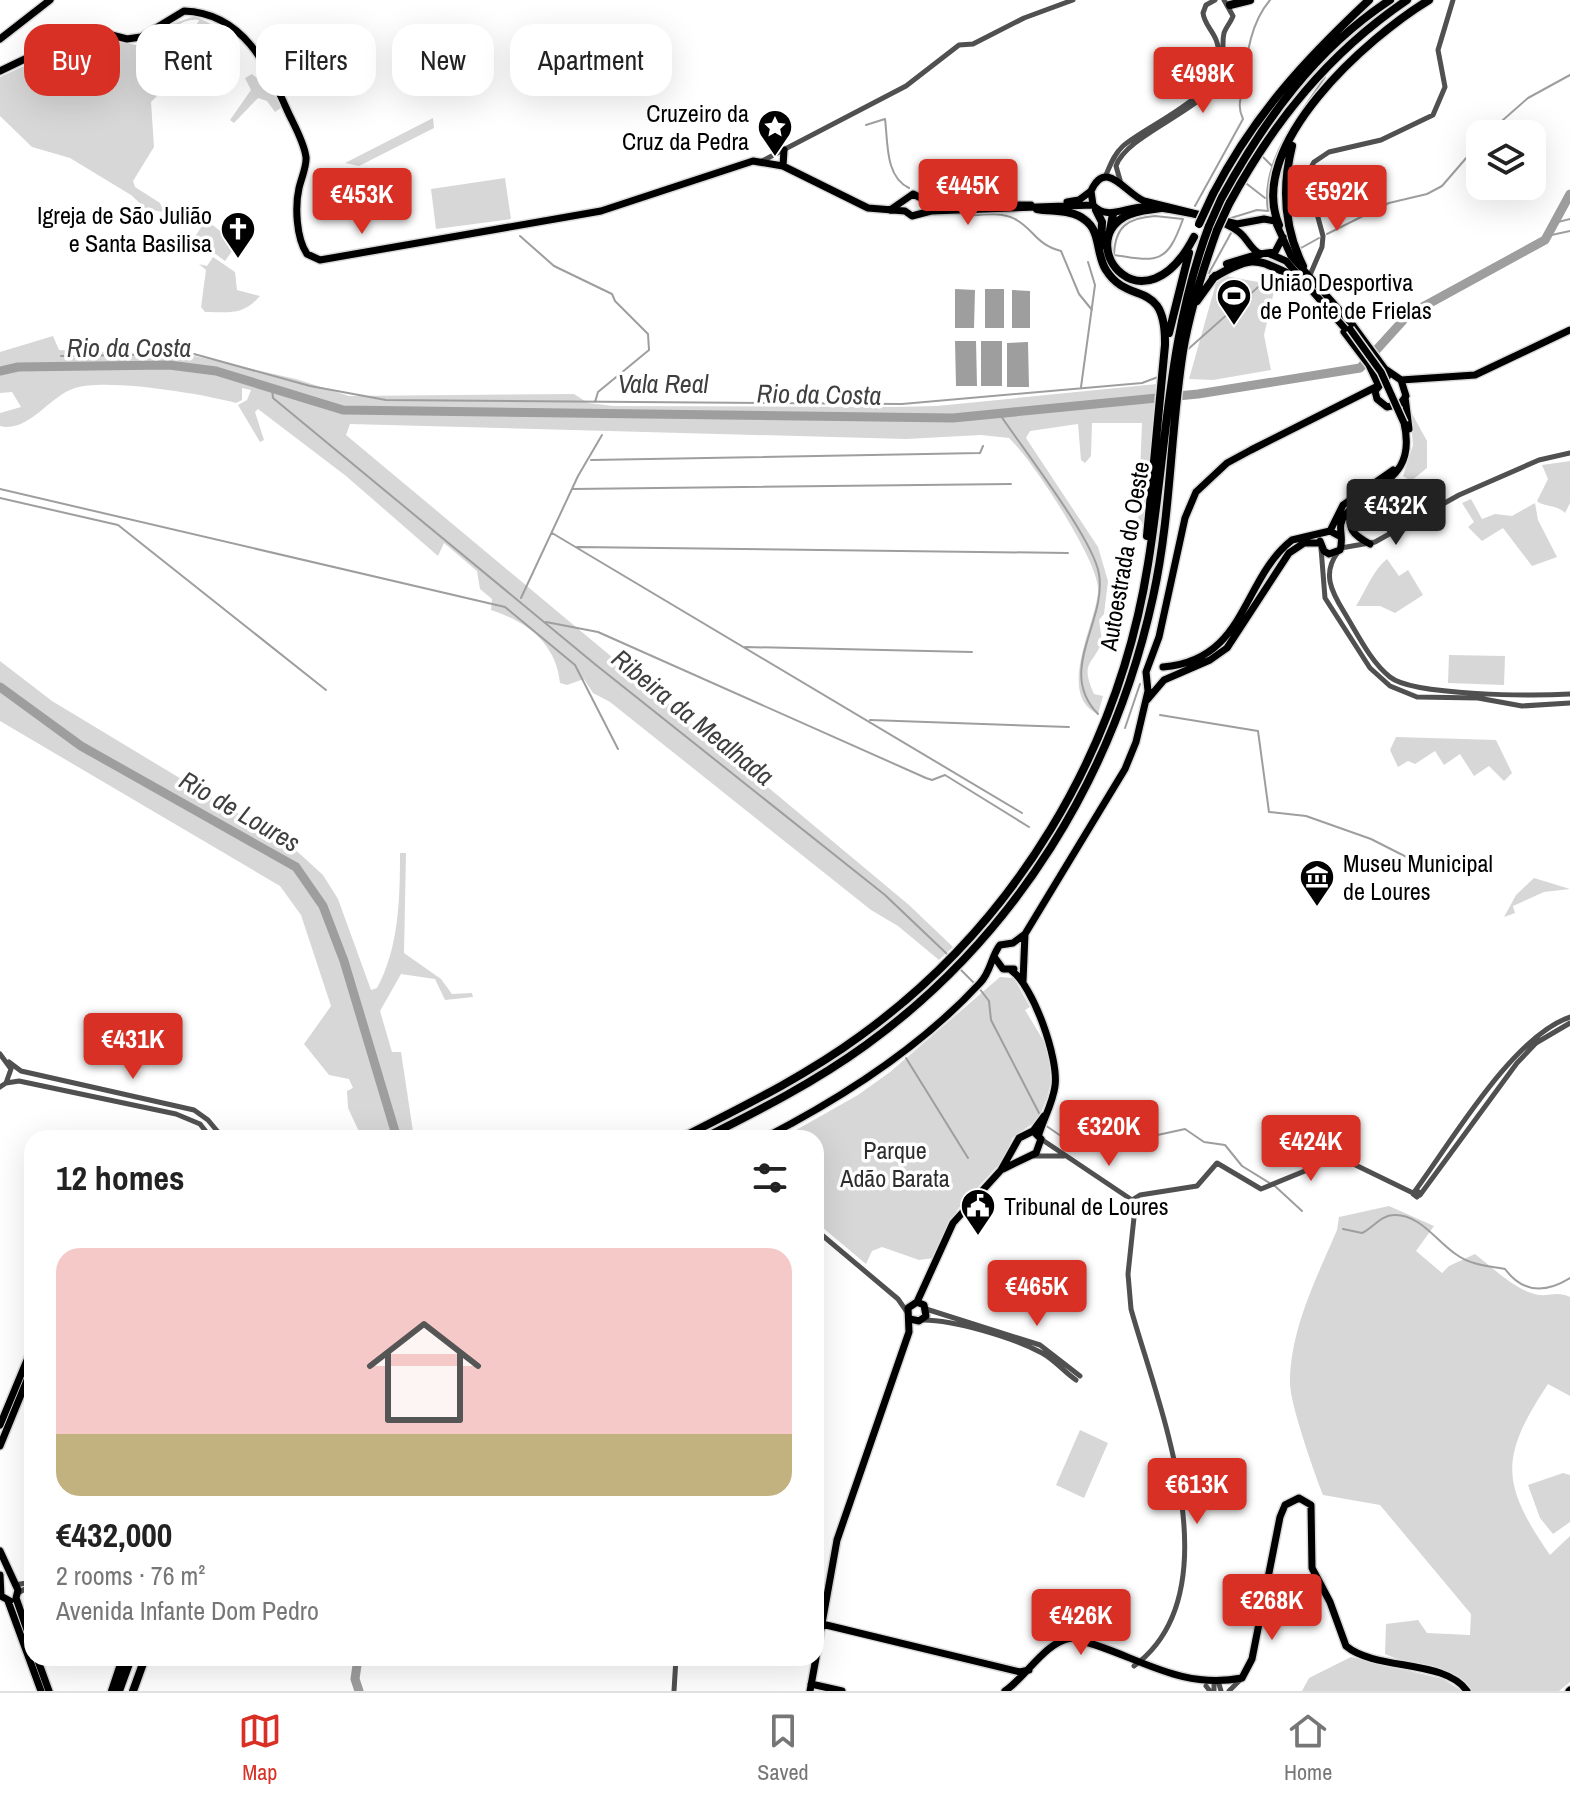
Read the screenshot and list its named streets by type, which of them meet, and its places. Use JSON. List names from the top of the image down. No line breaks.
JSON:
{"streets":{"highway":["Autoestrada do Oeste"]},"water":["Rio da Costa","Vala Real","Ribeira da Mealhada","Rio de Loures"],"parks":["Parque Adão Barata"],"places":{"place":["Cruzeiro da Cruz da Pedra"],"church":["Igreja de São Julião e Santa Basilisa"],"sports":["União Desportiva de Ponte de Frielas"],"museum":["Museu Municipal de Loures"],"public building":["Tribunal de Loures"]},"page":{"chip":["Buy","Rent","Filters","New","Apartment"],"price":["€498K","€445K","€592K","€453K","€432K","€431K","€320K","€424K","€465K","€613K","€268K","€426K"],"heading":"12 homes","list":[{"name":"€432,000","note":"2 rooms · 76 m² · Avenida Infante Dom Pedro"}],"tabs":["Map","Saved","Home"]}}
